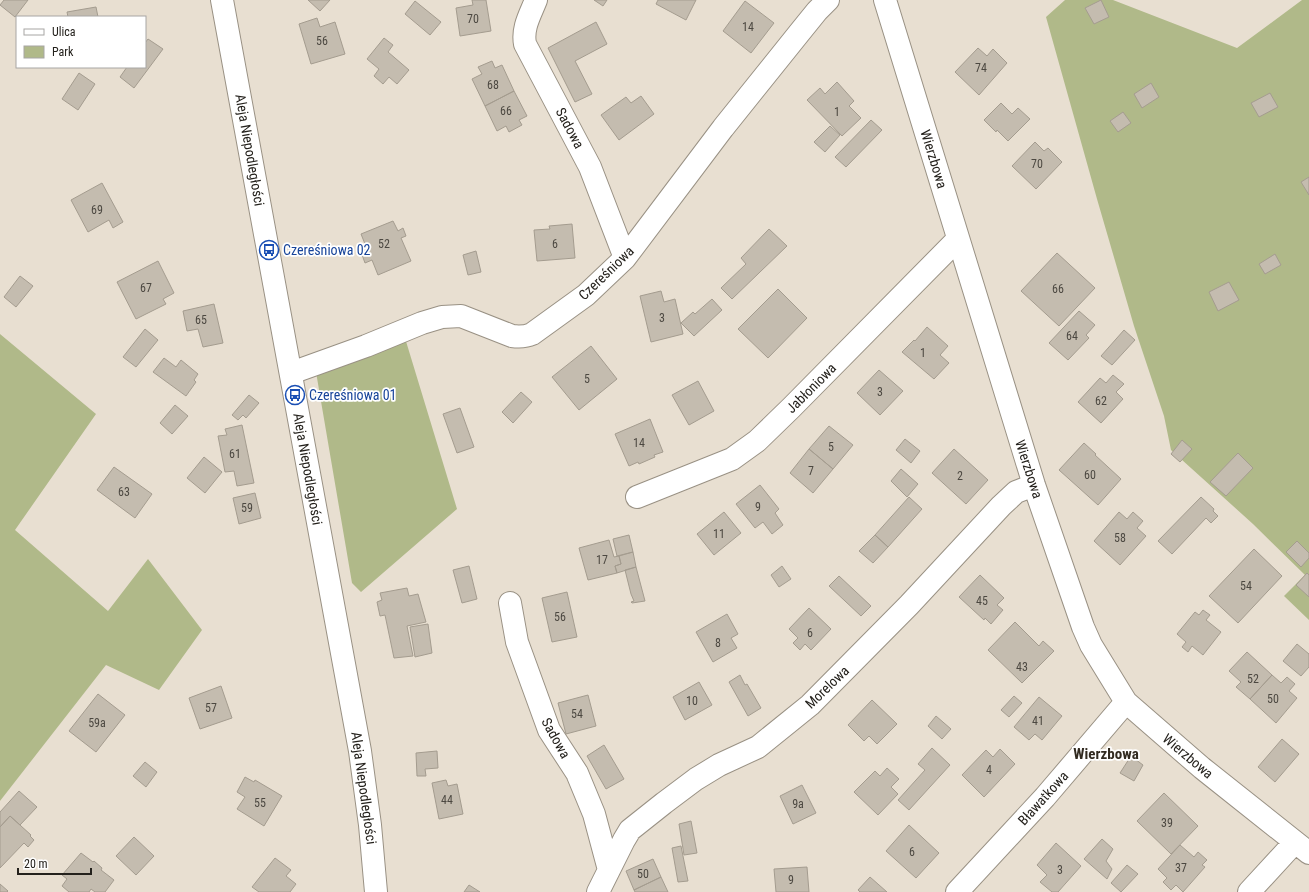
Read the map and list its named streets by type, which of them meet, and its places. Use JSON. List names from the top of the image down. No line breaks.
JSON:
{"streets":{"street":["Sadowa","Aleja Niepodległości","Wierzbowa","Czereśniowa","Jabłoniowa","Morelowa","Bławatkowa"]},"crossings":[["Sadowa","Czereśniowa"],["Sadowa","Morelowa"],["Aleja Niepodległości","Czereśniowa"],["Wierzbowa","Jabłoniowa"],["Wierzbowa","Morelowa"],["Wierzbowa","Bławatkowa"]],"districts":["Wierzbowa"],"places":{"bus stop":["Czereśniowa 02","Czereśniowa 01"]},"house_numbers":["70","14","56","74","68","66","1","70","69","52","6","67","66","3","65","64","1","5","3","62","14","5","61","7","60","2","63","9","59","11","58","17","54","45","56","6","8","43","52","50","10","57","54","41","59a","4","44","55","9a","39","6","37","3","50","9"],"legend":["Ulica","Park"],"scale_bar":"20 m"}
